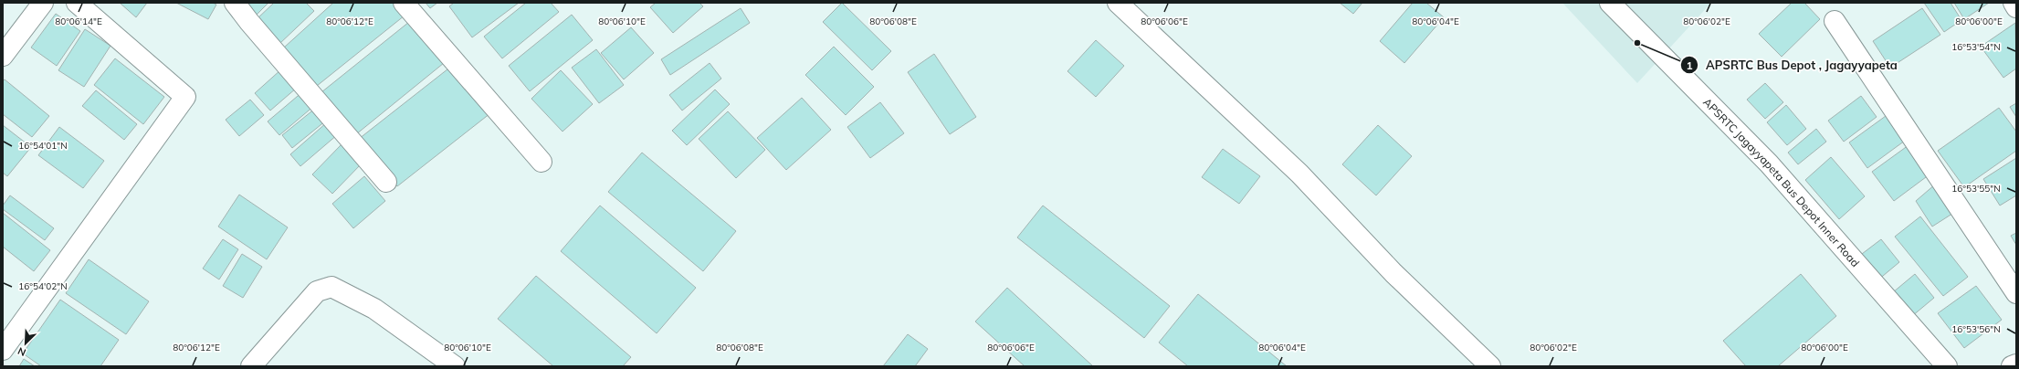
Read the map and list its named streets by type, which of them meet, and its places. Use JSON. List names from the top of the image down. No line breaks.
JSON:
{"streets":{"street":["APSRTC Jagayyapeta Bus Depot Inner Road"]},"places":["APSRTC Bus Depot , Jagayyapeta"],"north":"bottom left","coordinates":["80°06'14\"E","80°06'12\"E","80°06'08\"E","80°06'06\"E","80°06'02\"E","80°06'10\"E","80°06'04\"E","80°06'00\"E","16°53'54\"N","16°54'01\"N","16°53'55\"N","16°54'02\"N","16°53'56\"N"]}
